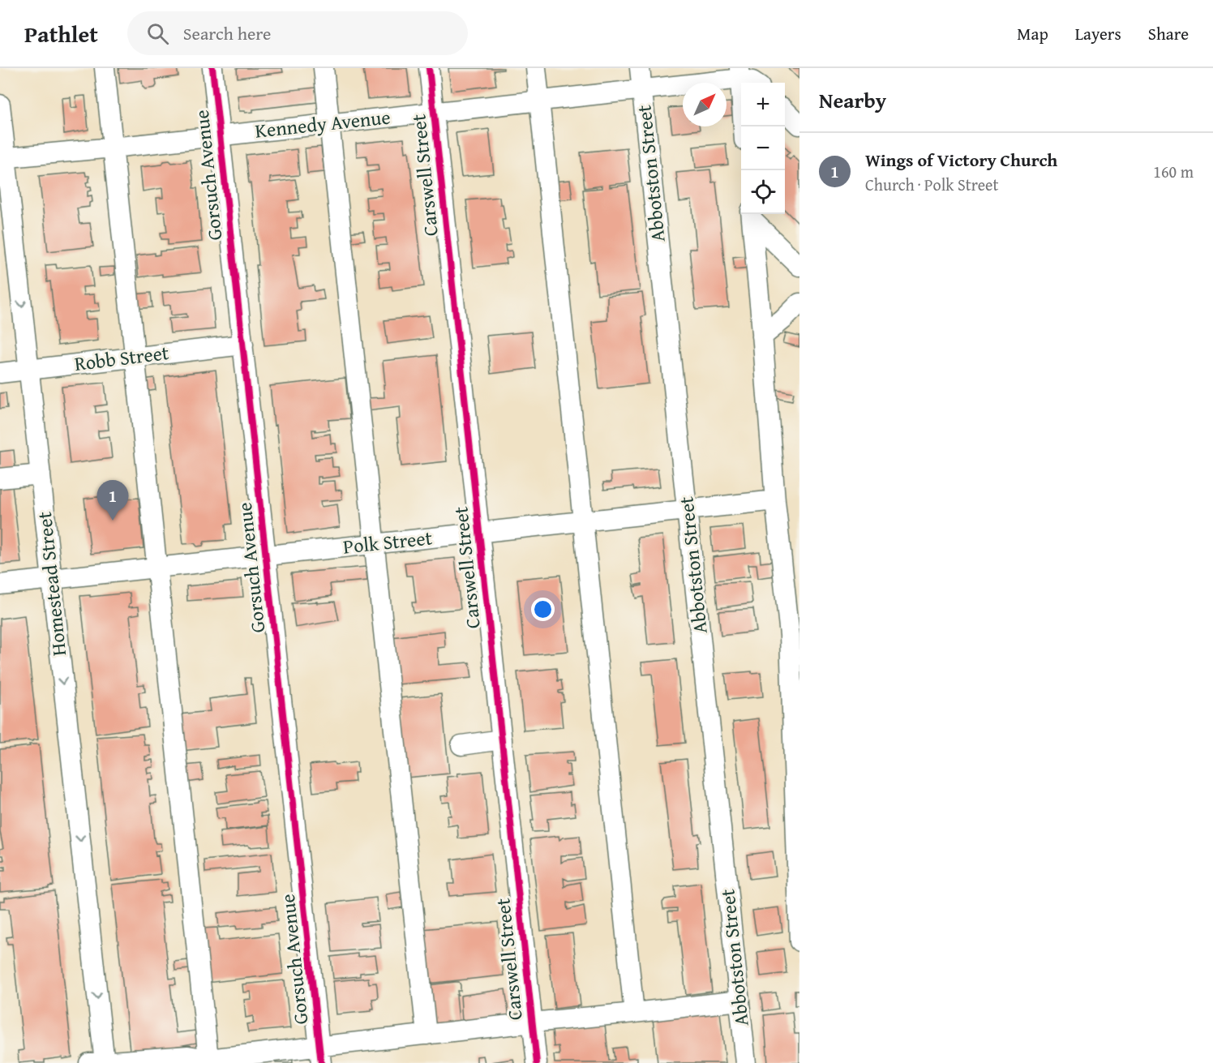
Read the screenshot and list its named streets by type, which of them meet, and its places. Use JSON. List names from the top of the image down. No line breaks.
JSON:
{"streets":{"street":["Kennedy Avenue","Abbotston Street","Gorsuch Avenue","Carswell Street","Robb Street","Polk Street","Homestead Street"]},"crossings":[["Kennedy Avenue","Abbotston Street"],["Kennedy Avenue","Gorsuch Avenue"],["Kennedy Avenue","Carswell Street"],["Kennedy Avenue","Homestead Street"],["Abbotston Street","Polk Street"],["Gorsuch Avenue","Robb Street"],["Gorsuch Avenue","Polk Street"],["Carswell Street","Polk Street"],["Robb Street","Homestead Street"],["Polk Street","Homestead Street"]],"north":"top right","page":{"header":"Pathlet","search":"Search here","nav":["Map","Layers","Share"],"heading":"Nearby","map_buttons":["+","−"],"list":[{"mark":"1","name":"Wings of Victory Church","note":"Church · Polk Street","value":"160 m"}],"pins":"1"}}
